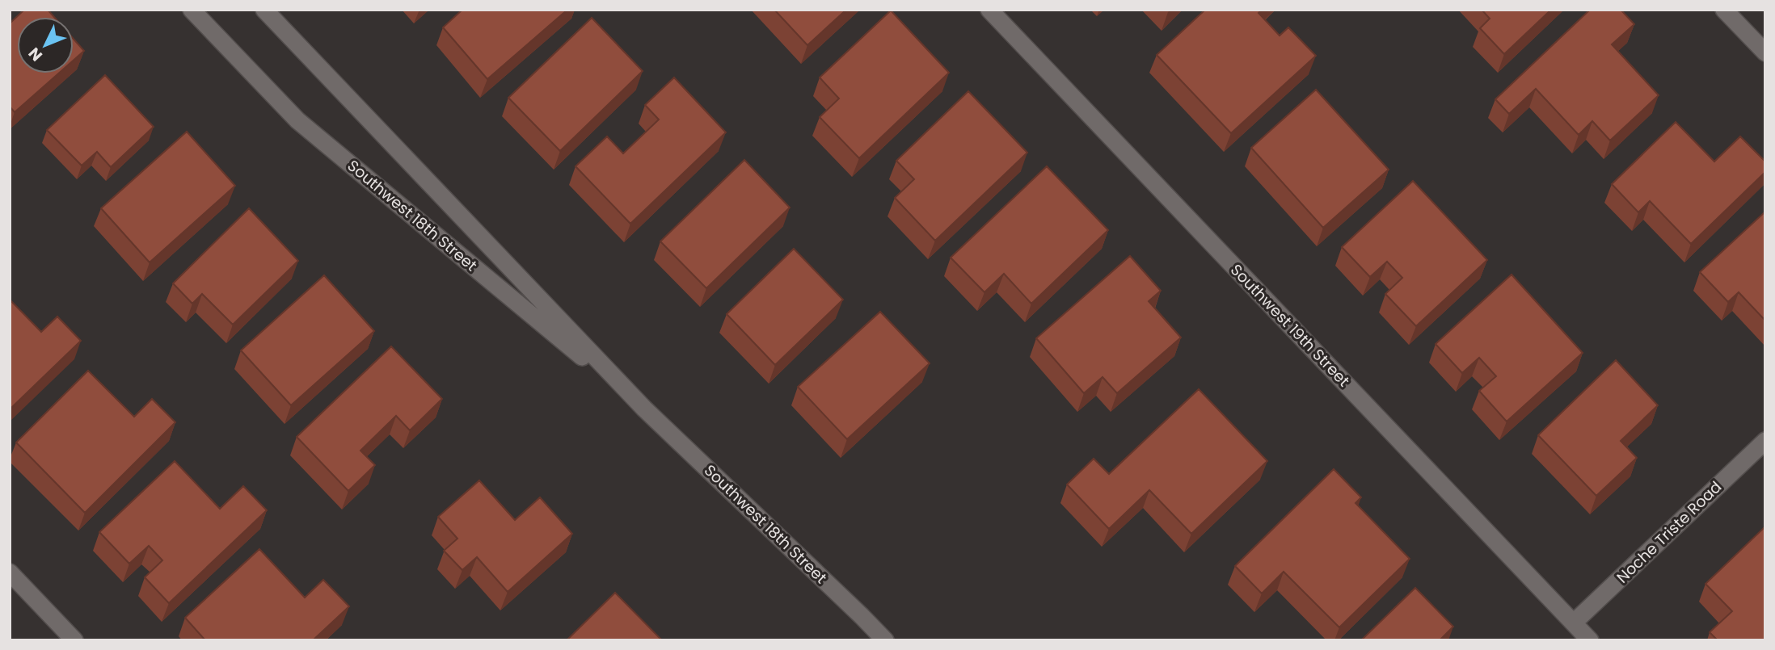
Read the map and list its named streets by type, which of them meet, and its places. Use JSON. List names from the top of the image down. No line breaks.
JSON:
{"streets":{"main road":["Southwest 18th Street","Southwest 19th Street","Noche Triste Road"]},"crossings":[["Southwest 19th Street","Noche Triste Road"]],"north":"bottom left"}
